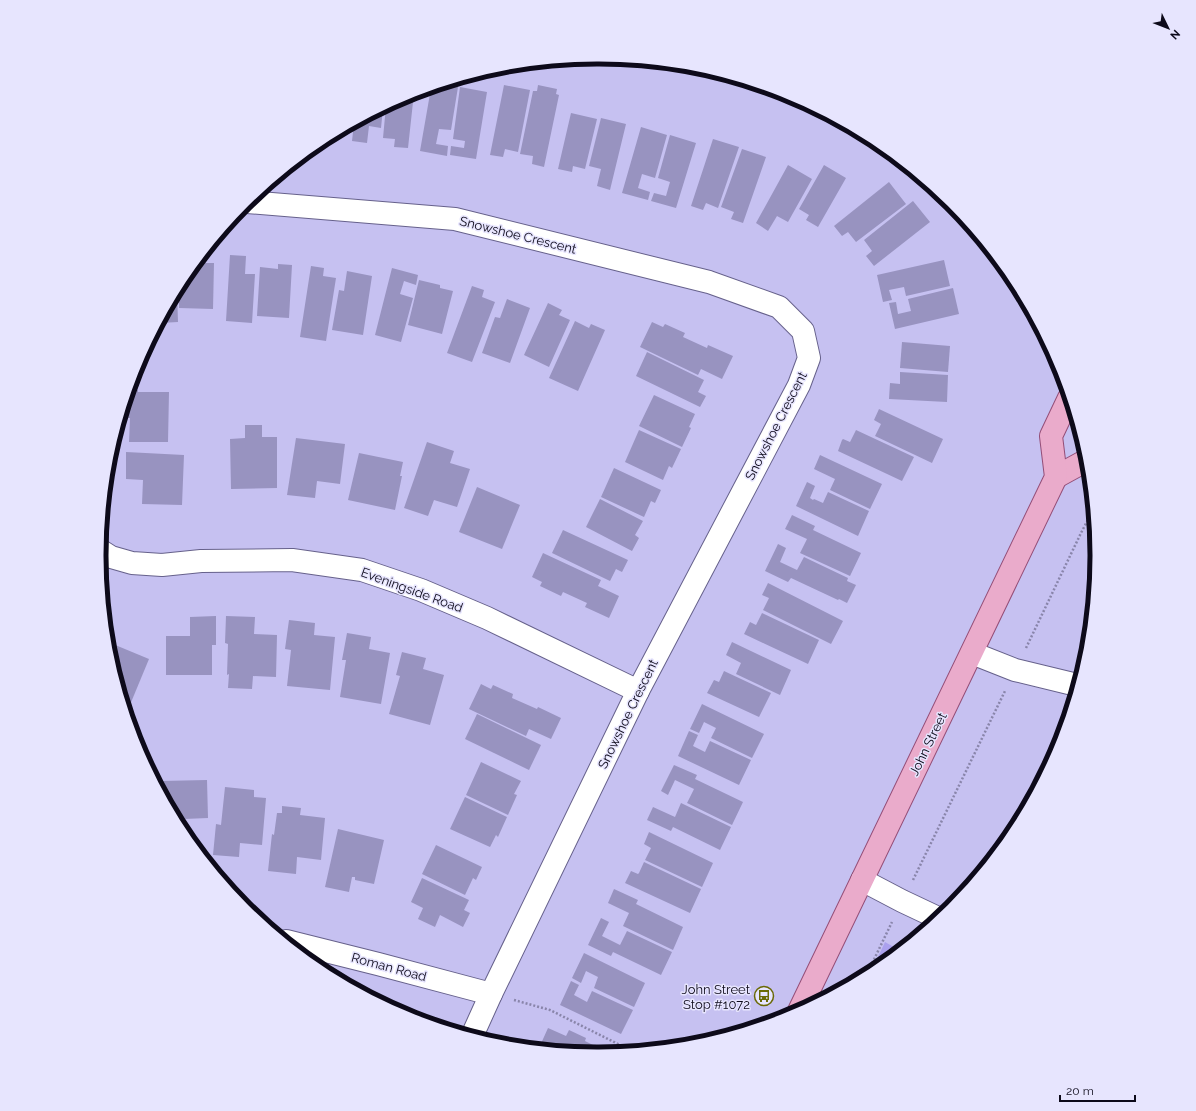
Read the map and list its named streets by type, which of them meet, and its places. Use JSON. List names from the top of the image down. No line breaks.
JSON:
{"streets":{"main road":["John Street"],"street":["Snowshoe Crescent","Eveningside Road","Roman Road"]},"crossings":[["Snowshoe Crescent","Eveningside Road"],["Snowshoe Crescent","Roman Road"]],"places":{"bus stop":["John Street Stop #1072"]},"scale_bar":"20 m","north":"bottom right"}
